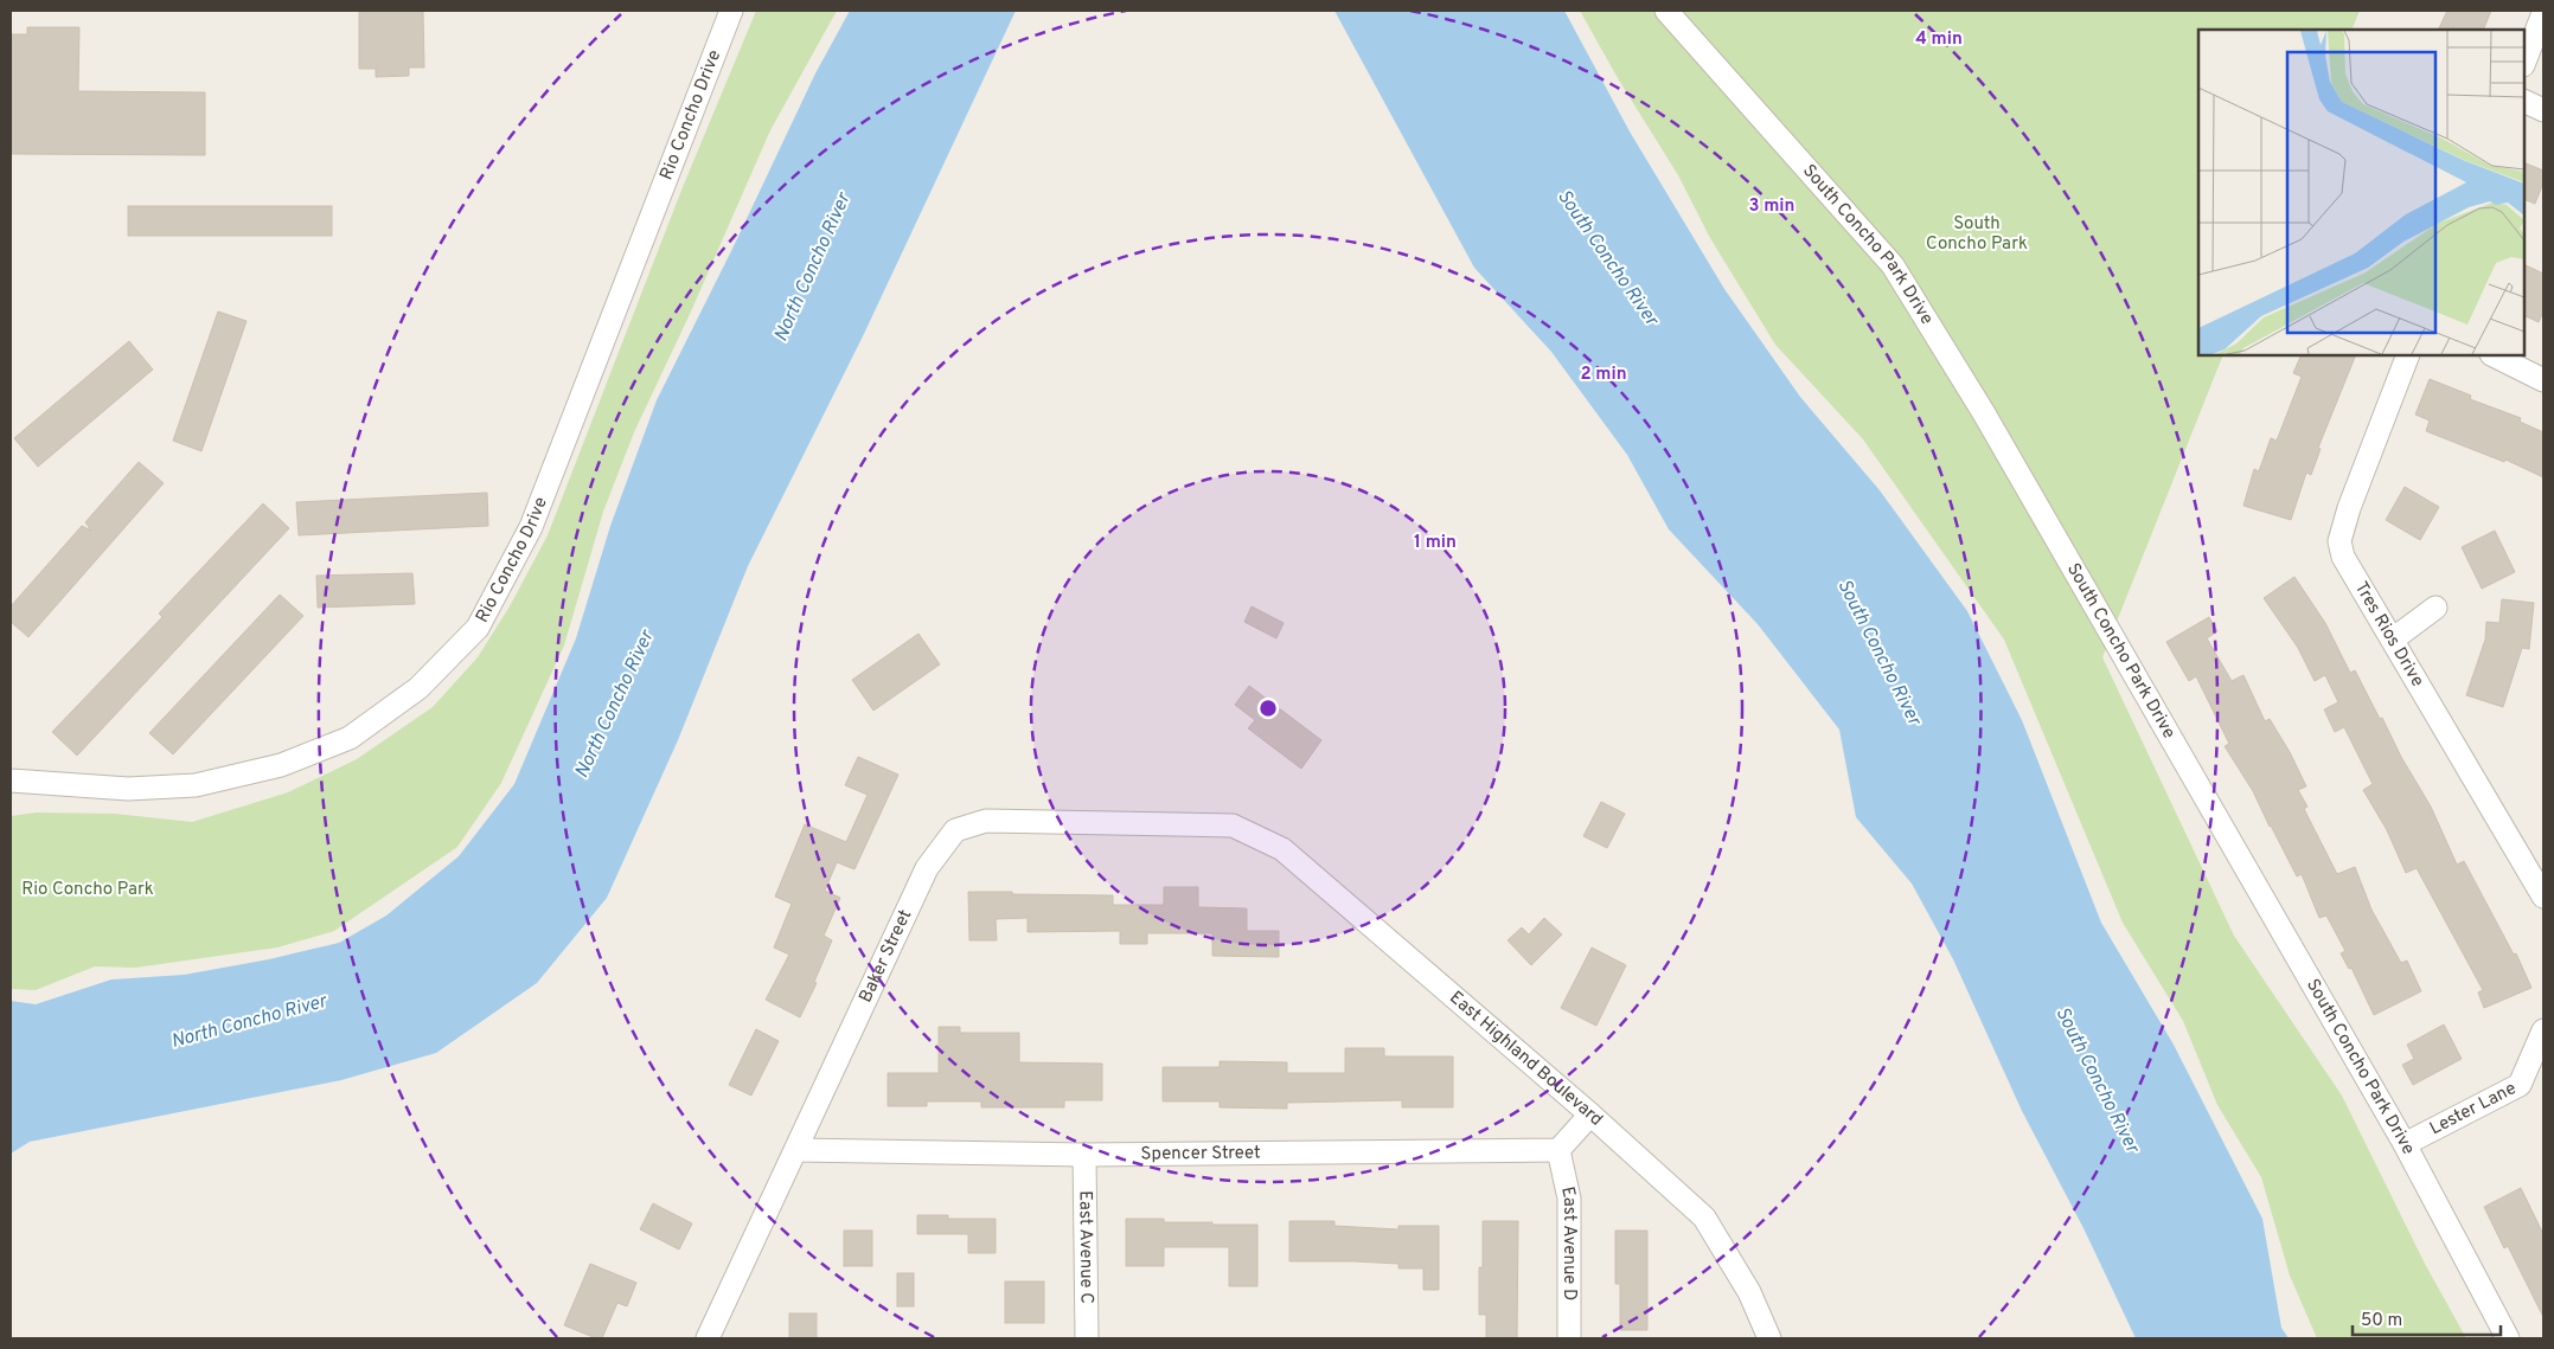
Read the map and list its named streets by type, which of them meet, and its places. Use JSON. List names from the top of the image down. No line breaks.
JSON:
{"streets":{"street":["Rio Concho Drive","South Concho Park Drive","Tres Rios Drive","Baker Street","East Highland Boulevard","Lester Lane","Spencer Street","East Avenue D","East Avenue C"]},"crossings":[["South Concho Park Drive","Lester Lane"],["Baker Street","East Highland Boulevard"],["Baker Street","Spencer Street"],["Spencer Street","East Avenue D"],["Spencer Street","East Avenue C"]],"water":["South Concho River","North Concho River"],"parks":["South Concho Park","Rio Concho Park"],"scale_bar":"50 m","rings":["4 min","3 min","2 min","1 min"]}
